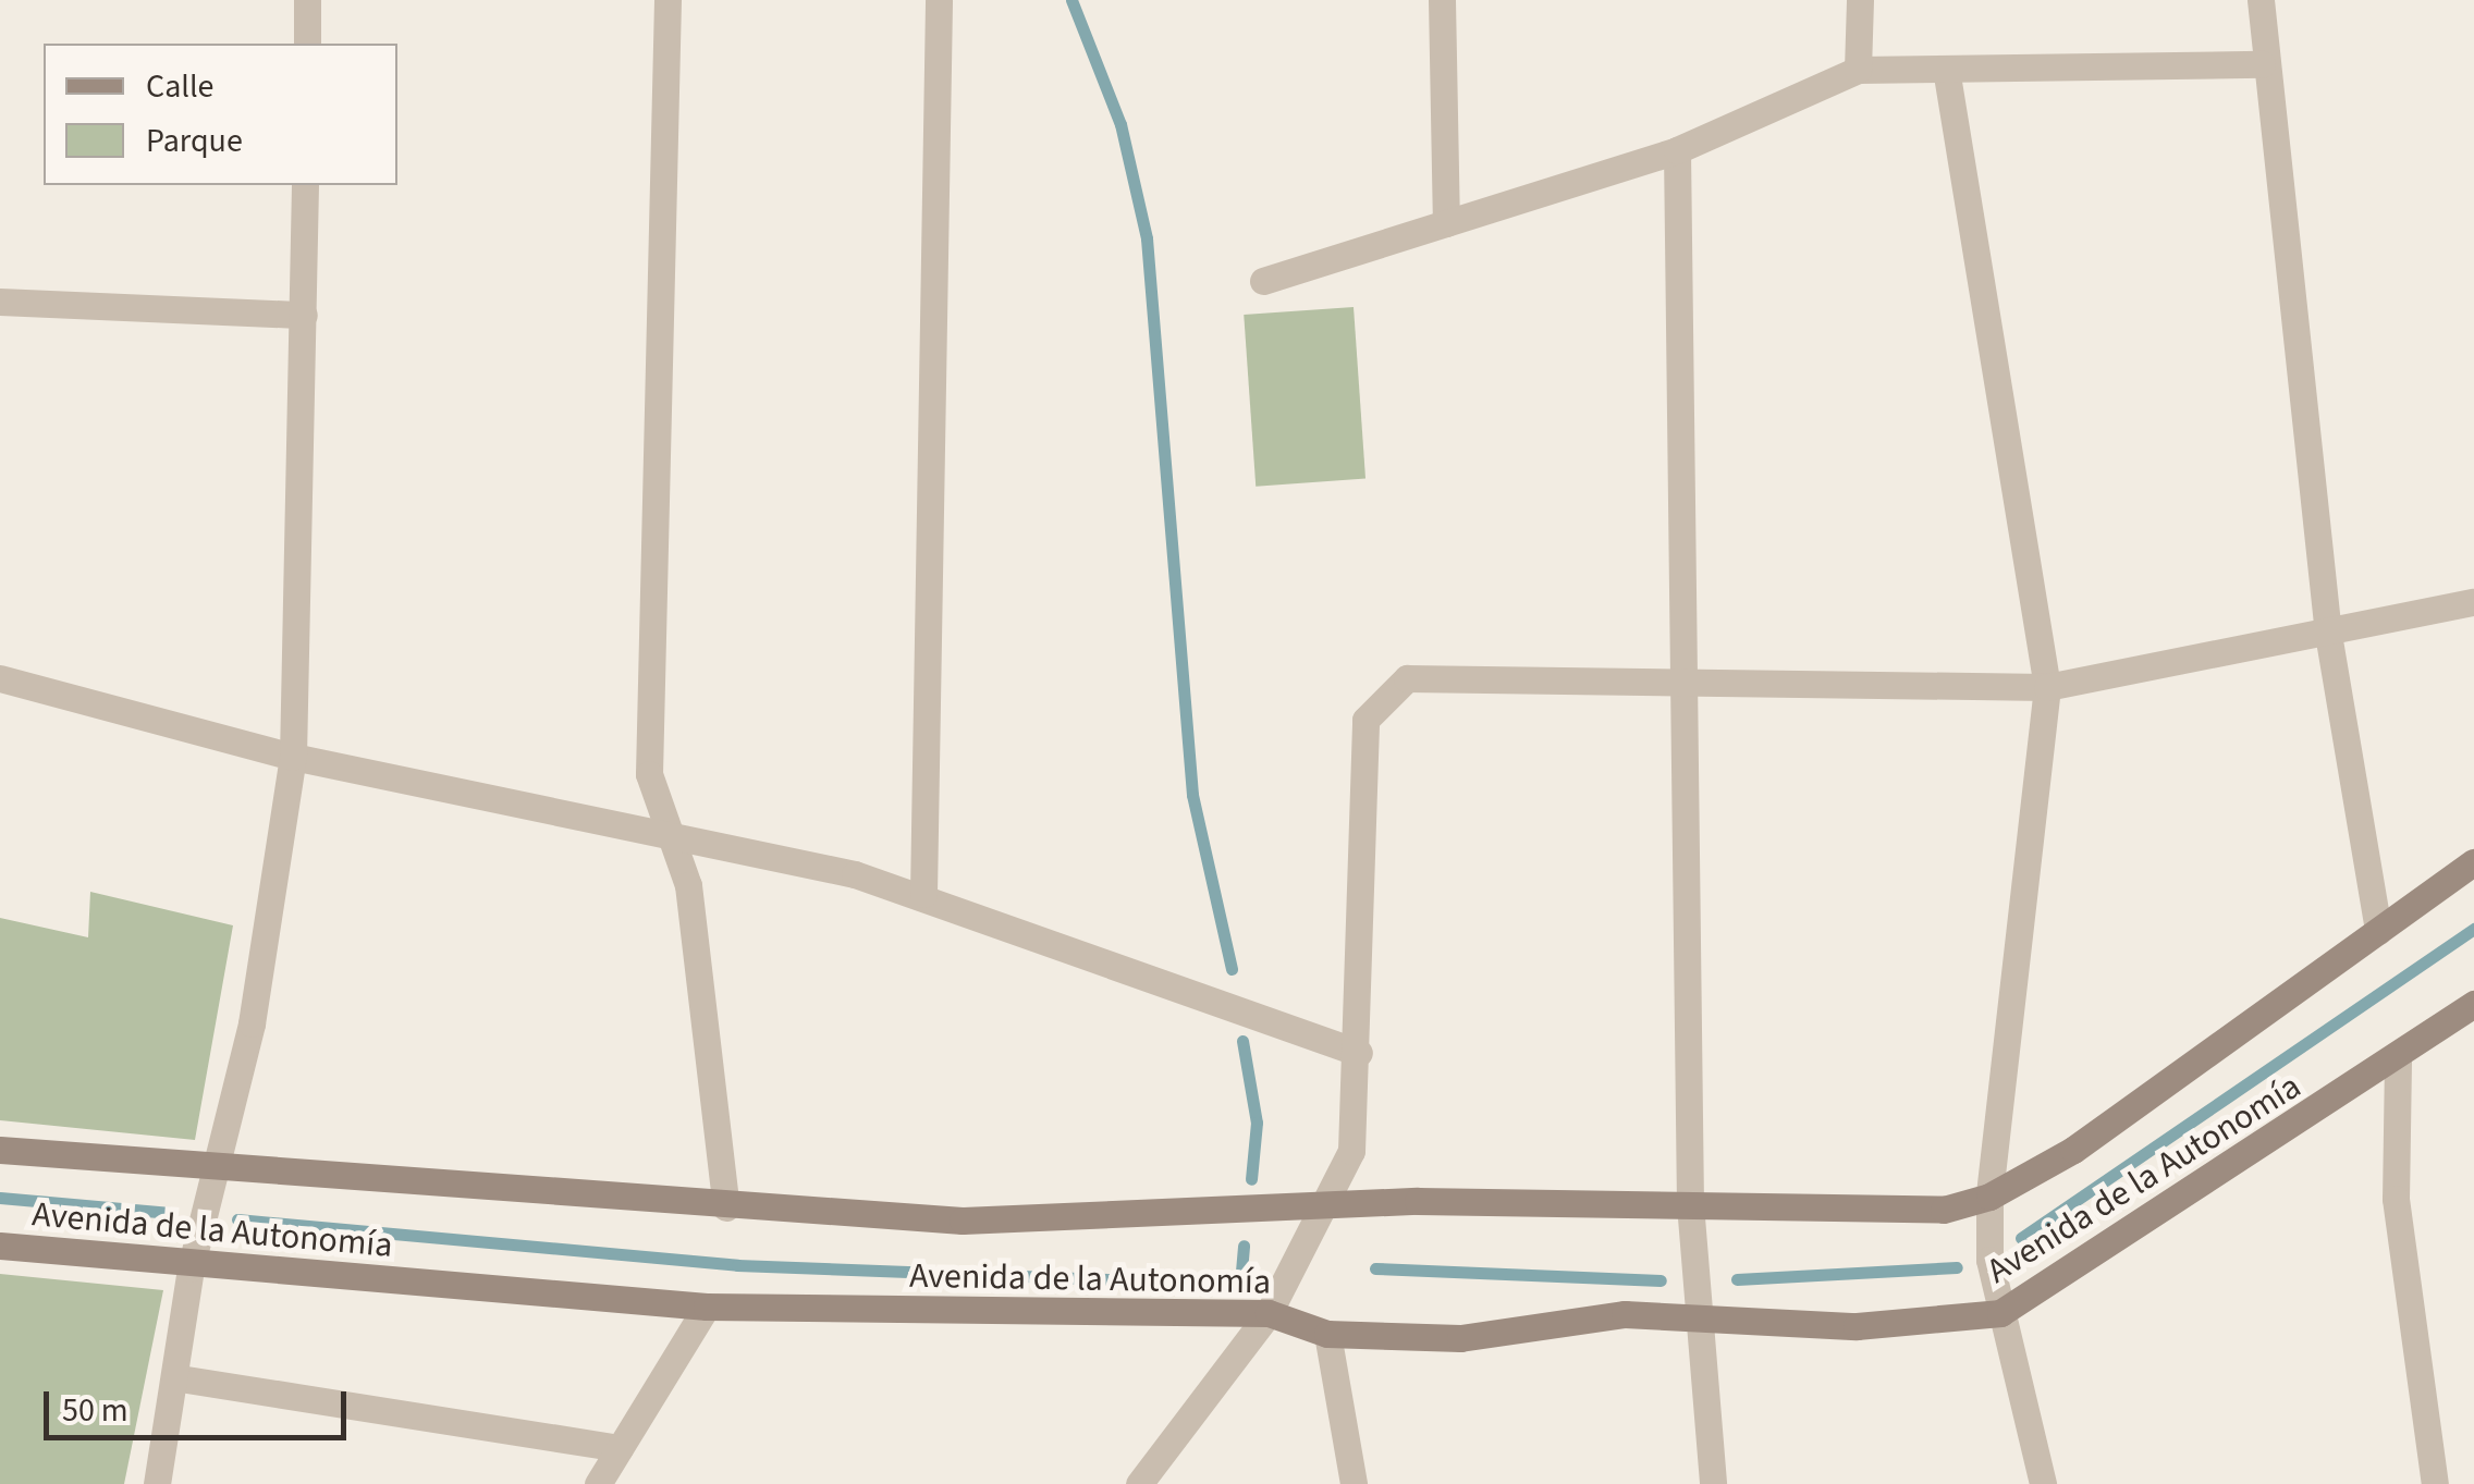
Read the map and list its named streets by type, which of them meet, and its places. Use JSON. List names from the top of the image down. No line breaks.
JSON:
{"streets":{"street":["Avenida de la Autonomía"]},"legend":["Calle","Parque"],"scale_bar":"50 m"}
